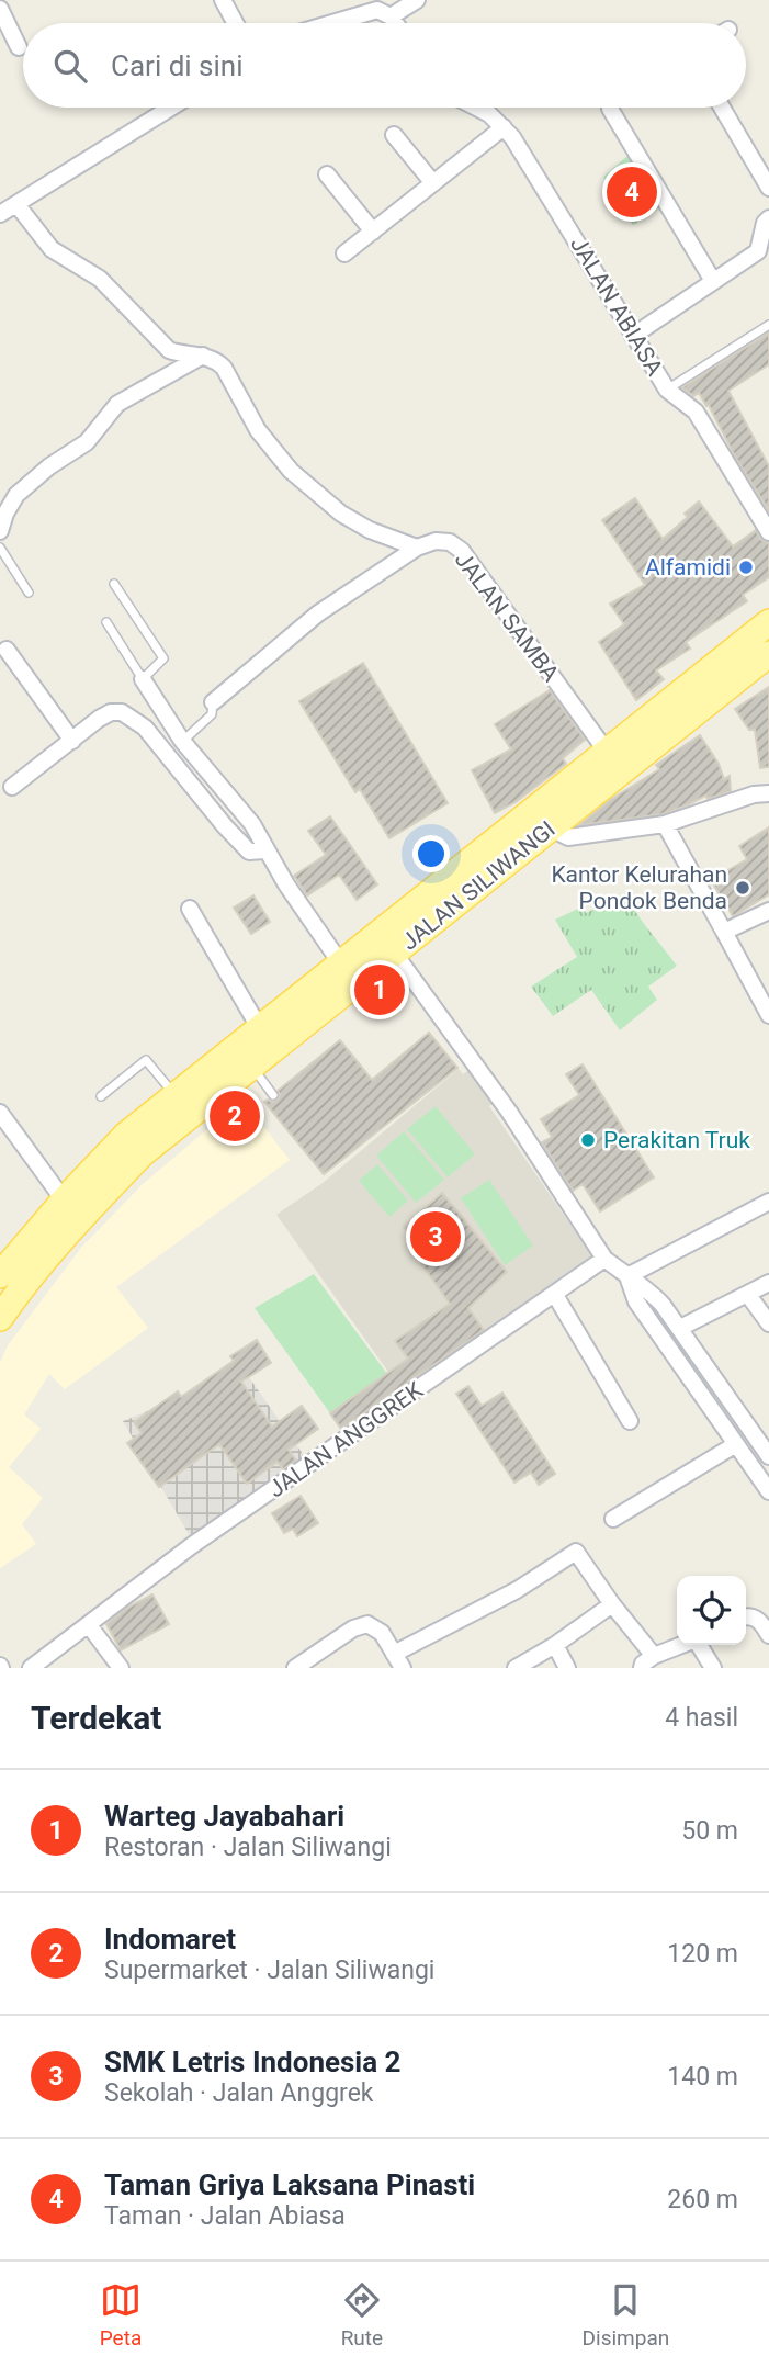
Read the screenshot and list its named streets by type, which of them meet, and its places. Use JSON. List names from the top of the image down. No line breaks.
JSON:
{"streets":{"main road":["JALAN SILIWANGI"],"street":["JALAN ABIASA","JALAN SAMBA","JALAN ANGGREK"]},"crossings":[["JALAN SAMBA","JALAN SILIWANGI"]],"places":["Alfamidi","Kantor Kelurahan Pondok Benda","Perakitan Truk"],"page":{"search":"Cari di sini","pins":["4","1","2","3"],"heading":["Terdekat","4 hasil"],"list":[{"mark":"1","name":"Warteg Jayabahari","note":"Restoran · Jalan Siliwangi","value":"50 m"},{"mark":"2","name":"Indomaret","note":"Supermarket · Jalan Siliwangi","value":"120 m"},{"mark":"3","name":"SMK Letris Indonesia 2","note":"Sekolah · Jalan Anggrek","value":"140 m"},{"mark":"4","name":"Taman Griya Laksana Pinasti","note":"Taman · Jalan Abiasa","value":"260 m"}],"nav":["Peta","Rute","Disimpan"]}}
